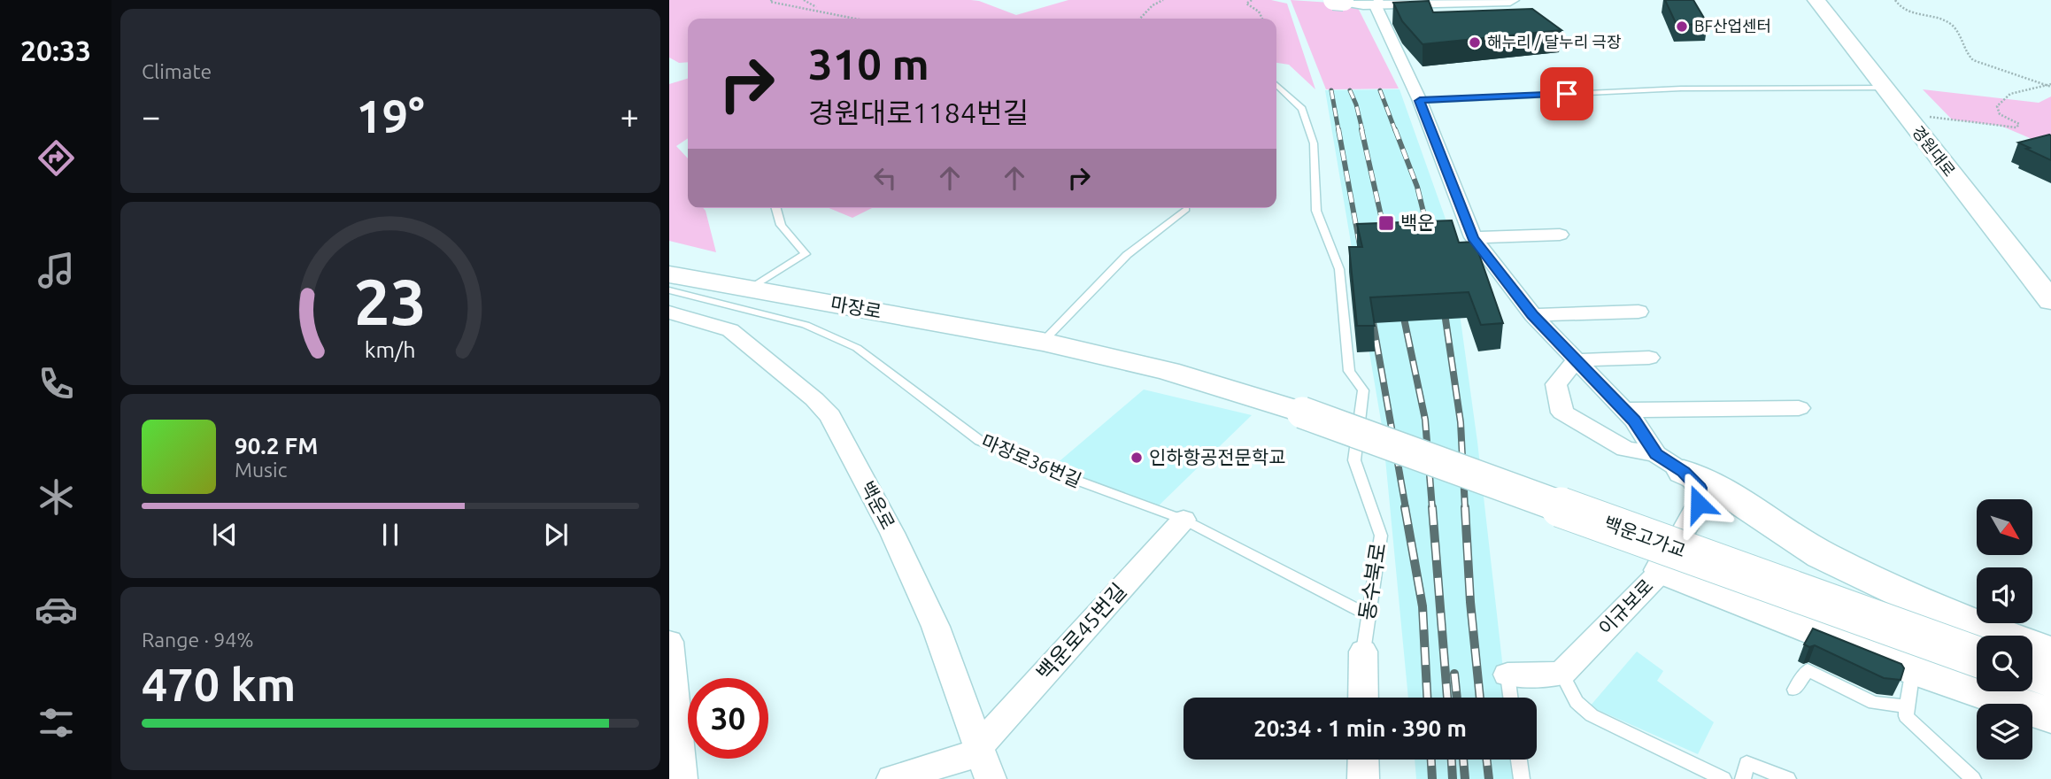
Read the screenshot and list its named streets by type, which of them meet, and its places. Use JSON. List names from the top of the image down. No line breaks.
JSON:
{"streets":{"main road":["경원대로","마장로","백운고가교"],"street":["백운로","동수북로","이규보로","백운로45번길"],"lane":["마장로36번길"]},"crossings":[["마장로","백운고가교"],["마장로36번길","동수북로"],["마장로36번길","백운로45번길"],["백운로","백운로45번길"]],"places":{"other":["BF산업센터","해누리 / 달누리 극장","인하항공전문학교"],"transit":["백운"]},"north":"bottom right","page":{"tabs":"20:33","tile":["Climate",["Range · 94%","470 km"]],"turn":["310 m","경원대로1184번길"],"heat":["−","19°","+"],"song":["90.2 FM","Music"],"limit":"30","trip":"20:34 · 1 min · 390 m","gauge":["23","km/h"]}}
